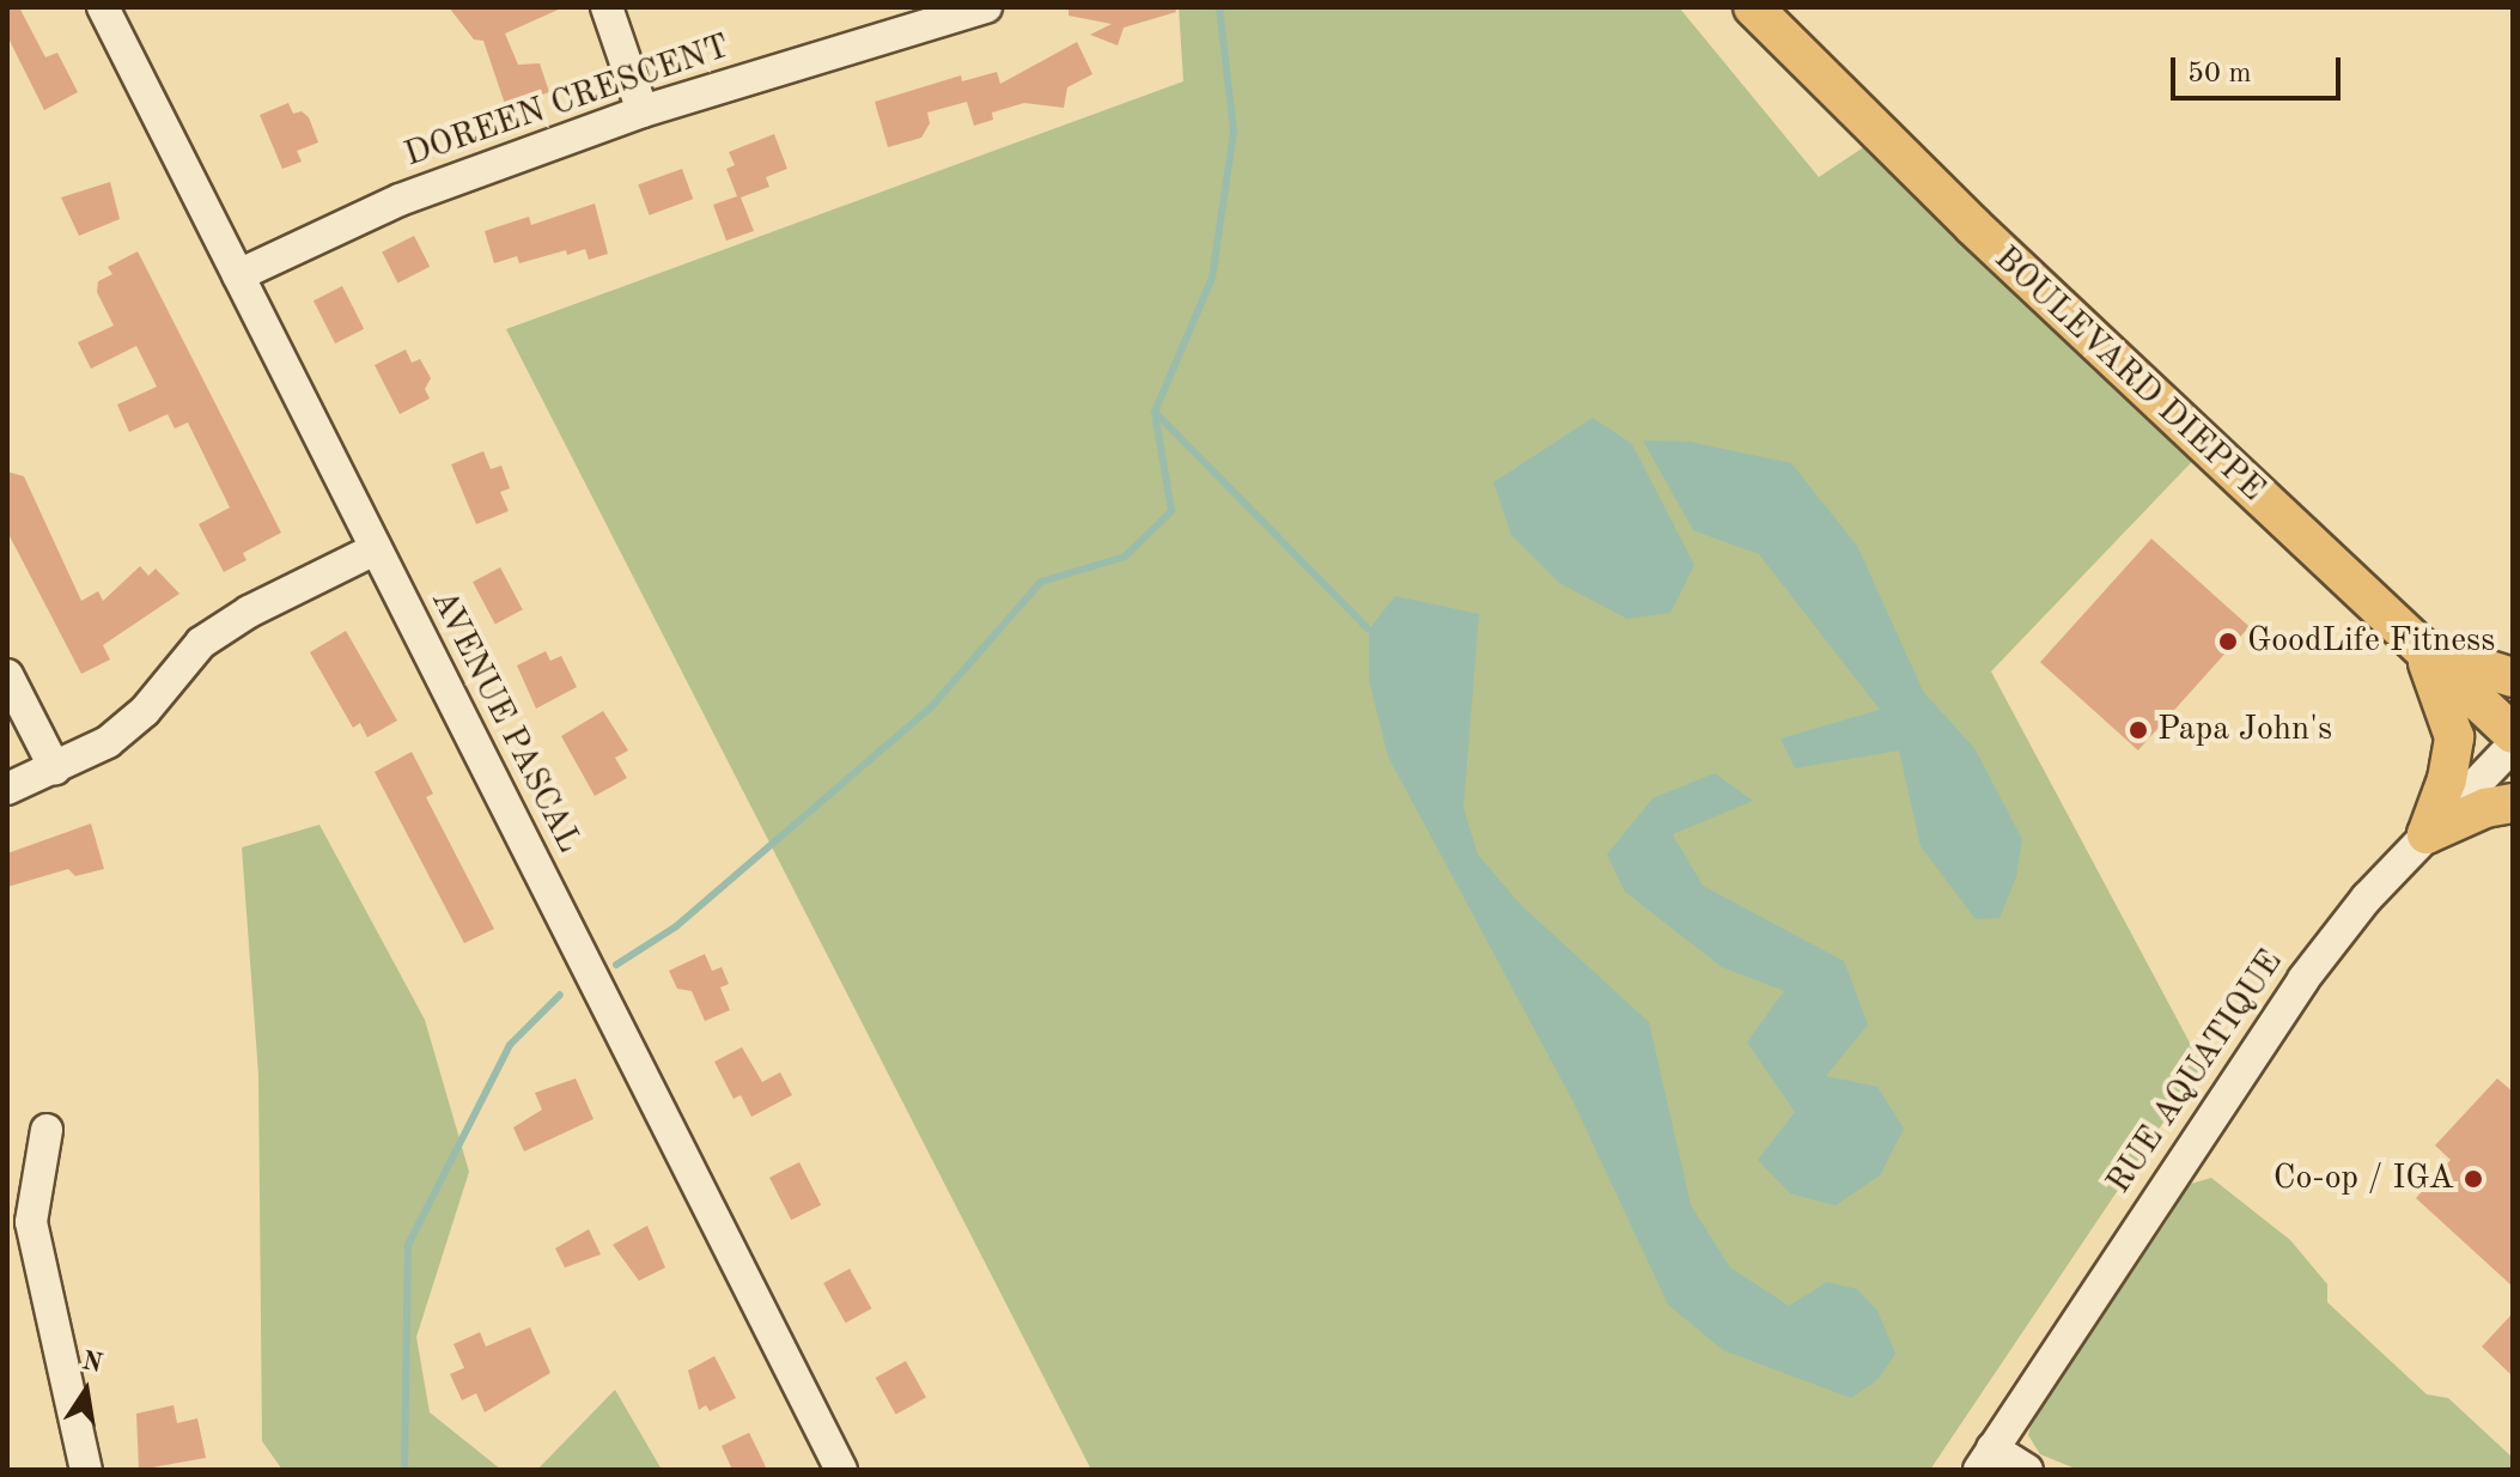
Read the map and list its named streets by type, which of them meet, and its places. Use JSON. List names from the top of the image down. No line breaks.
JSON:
{"streets":{"main road":["BOULEVARD DIEPPE"],"street":["DOREEN CRESCENT","AVENUE PASCAL","RUE AQUATIQUE"]},"crossings":[["DOREEN CRESCENT","AVENUE PASCAL"]],"places":["GoodLife Fitness","Papa John's","Co-op / IGA"],"scale_bar":"50 m","north":"top"}
